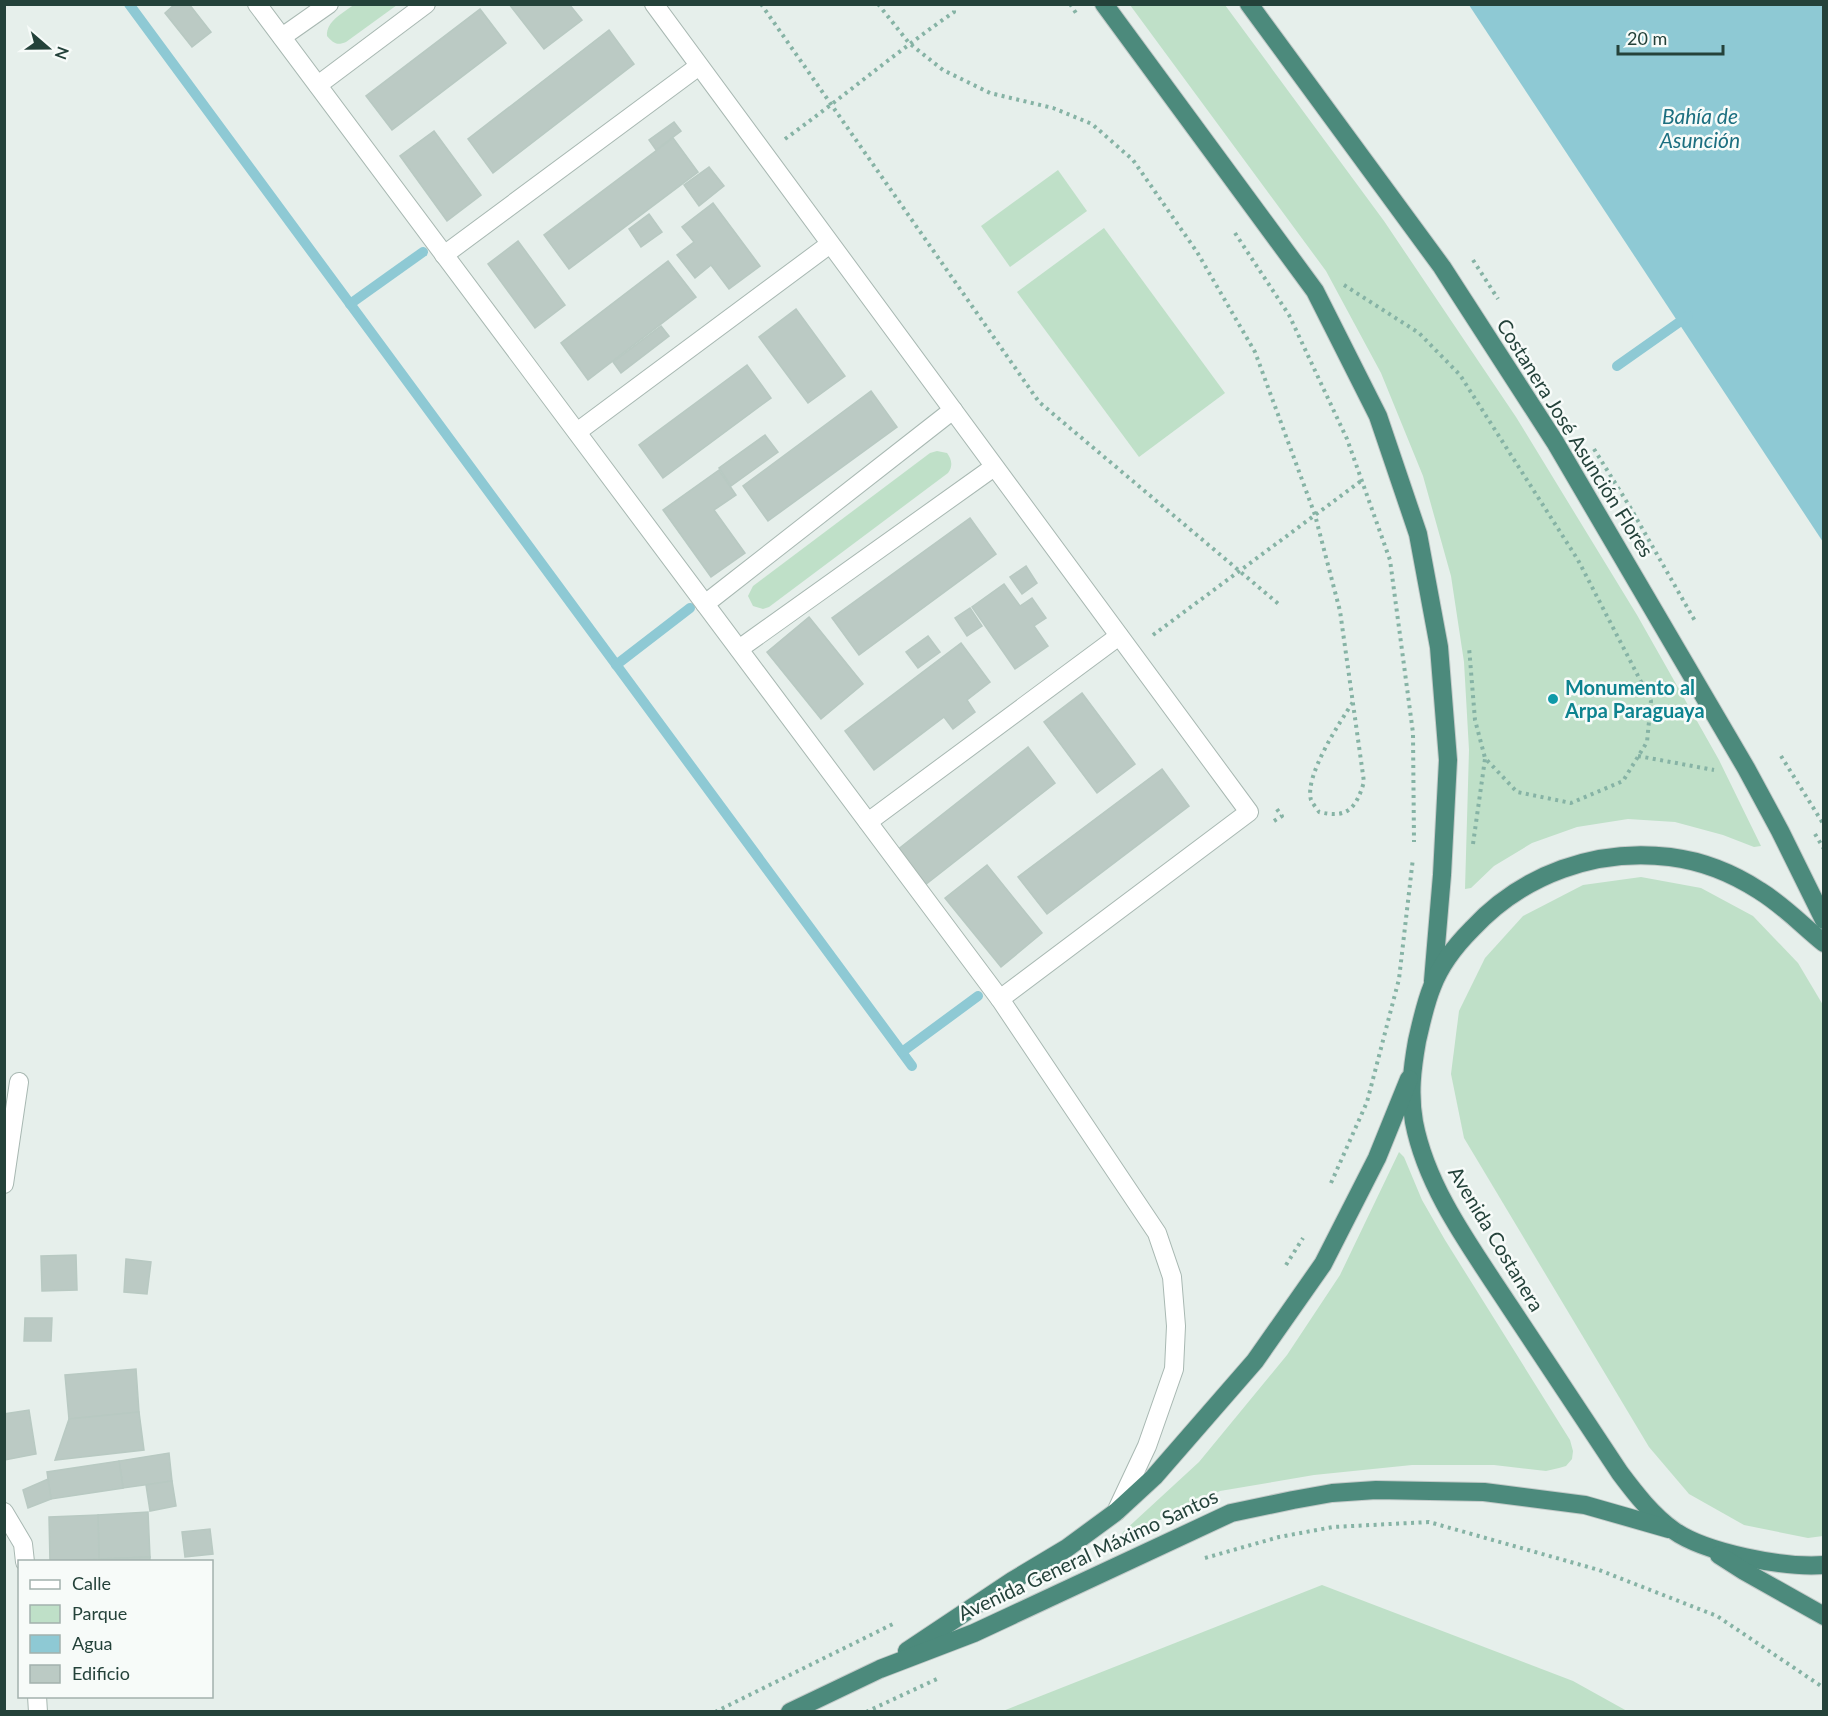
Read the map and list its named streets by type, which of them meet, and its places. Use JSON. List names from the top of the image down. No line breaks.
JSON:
{"streets":{"highway":["Costanera José Asunción Flores","Avenida Costanera","Avenida General Máximo Santos"]},"crossings":[["Avenida Costanera","Avenida General Máximo Santos"]],"water":["Bahía de Asunción"],"places":["Monumento al Arpa Paraguaya"],"legend":["Calle","Parque","Agua","Edificio"],"scale_bar":"20 m","north":"right"}
